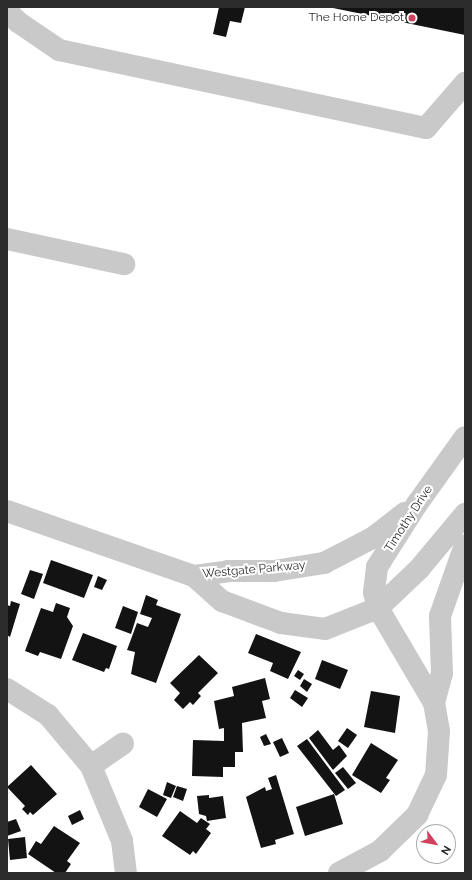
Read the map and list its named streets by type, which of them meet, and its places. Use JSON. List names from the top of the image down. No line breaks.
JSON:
{"streets":{"street":["Timothy Drive","Westgate Parkway"]},"crossings":[["Timothy Drive","Westgate Parkway"]],"places":["The Home Depot"],"north":"bottom right"}
